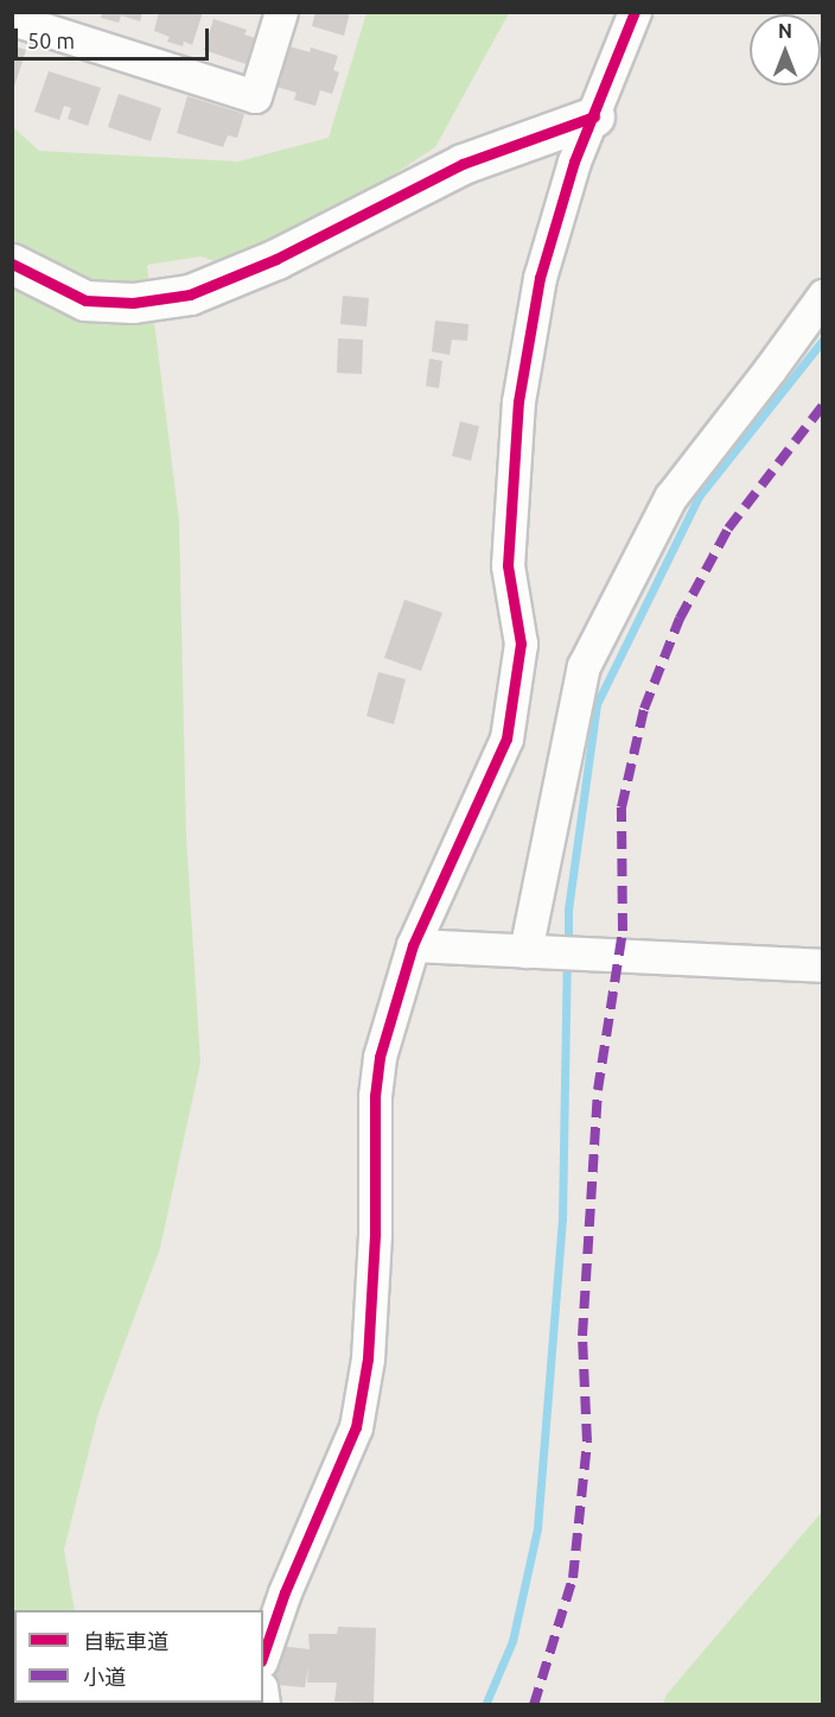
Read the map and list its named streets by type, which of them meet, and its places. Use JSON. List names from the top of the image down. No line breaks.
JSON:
{"legend":["自転車道","小道"],"scale_bar":"50 m","north":"top"}
